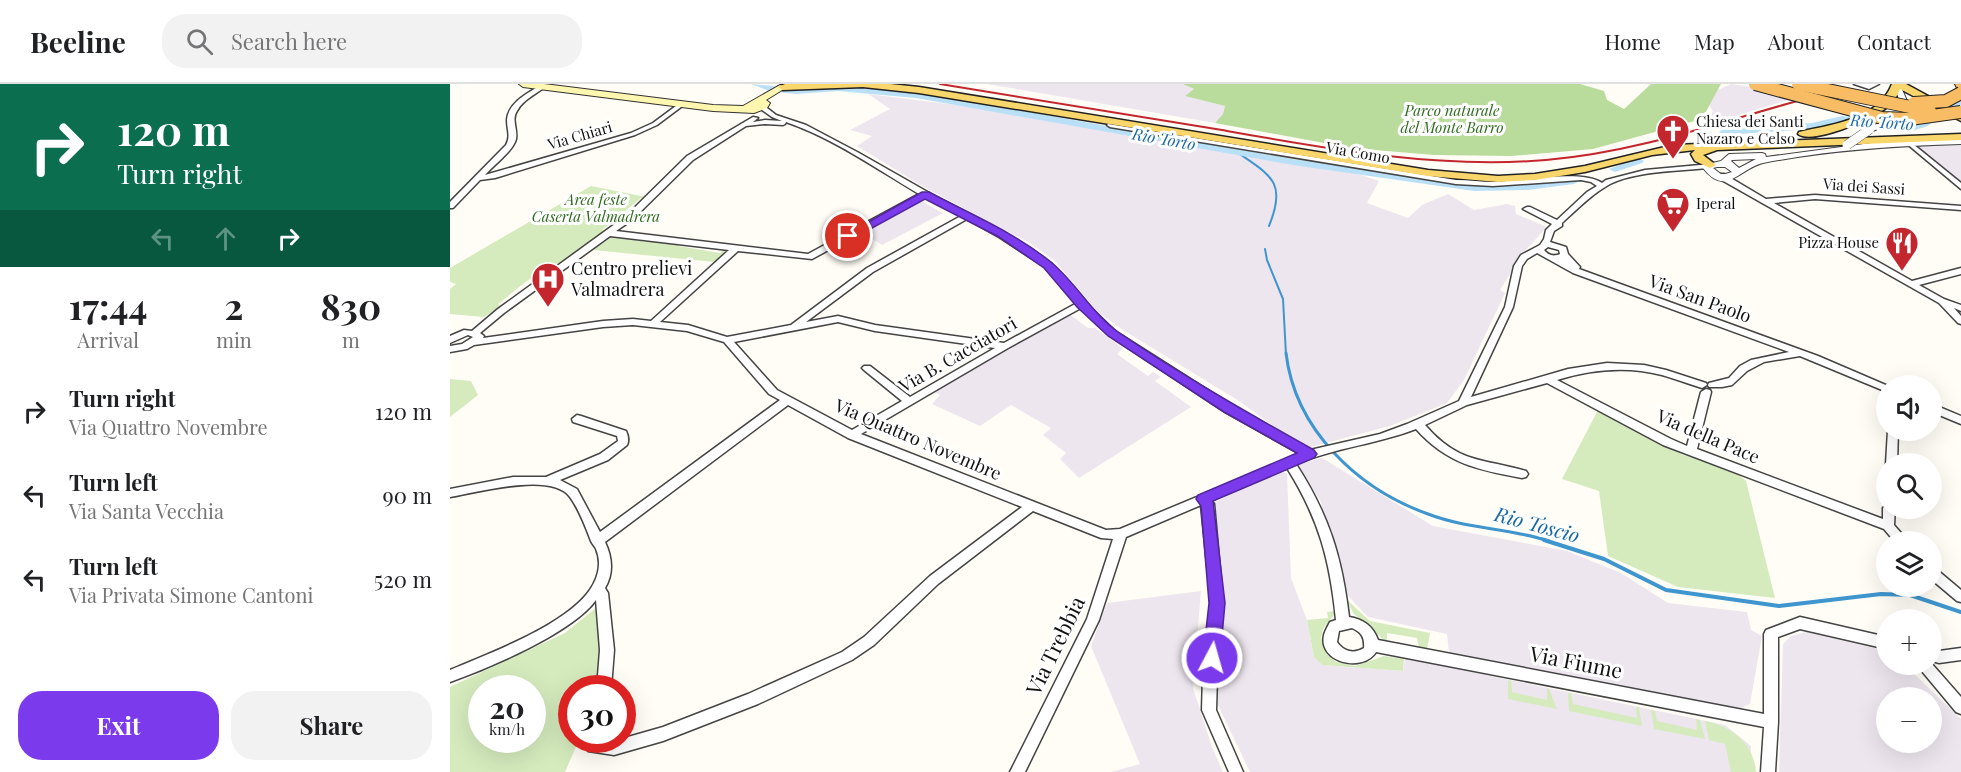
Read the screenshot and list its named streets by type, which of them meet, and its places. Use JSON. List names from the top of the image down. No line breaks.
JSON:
{"streets":{"street":["Via Chiari","Via Como","Via dei Sassi","Via San Paolo","Via B. Cacciatori","Via della Pace","Via Quattro Novembre","Via Trebbia","Via Fiume"]},"crossings":[["Via B. Cacciatori","Via Quattro Novembre"],["Via Quattro Novembre","Via Trebbia"]],"water":["Rio Torto","Rio Toscio"],"parks":["Parco naturale del Monte Barro","Area feste Caserta Valmadrera"],"places":{"church":["Chiesa dei Santi Nazaro e Celso"],"supermarket":["Iperal"],"restaurant":["Pizza House"],"hospital":["Centro prelievi Valmadrera"]},"page":{"header":"Beeline","search":"Search here","nav":["Home","Map","About","Contact"],"turn":["120 m","Turn right"],"eta":["17:44","Arrival","2","min","830","m"],"list":[{"name":"Turn right","note":"Via Quattro Novembre","value":"120 m"},{"name":"Turn left","note":"Via Santa Vecchia","value":"90 m"},{"name":"Turn left","note":"Via Privata Simone Cantoni","value":"520 m"}],"map_buttons":["+","−"],"speed":"20 km/h","limit":"30","buttons":["Exit","Share"]}}
